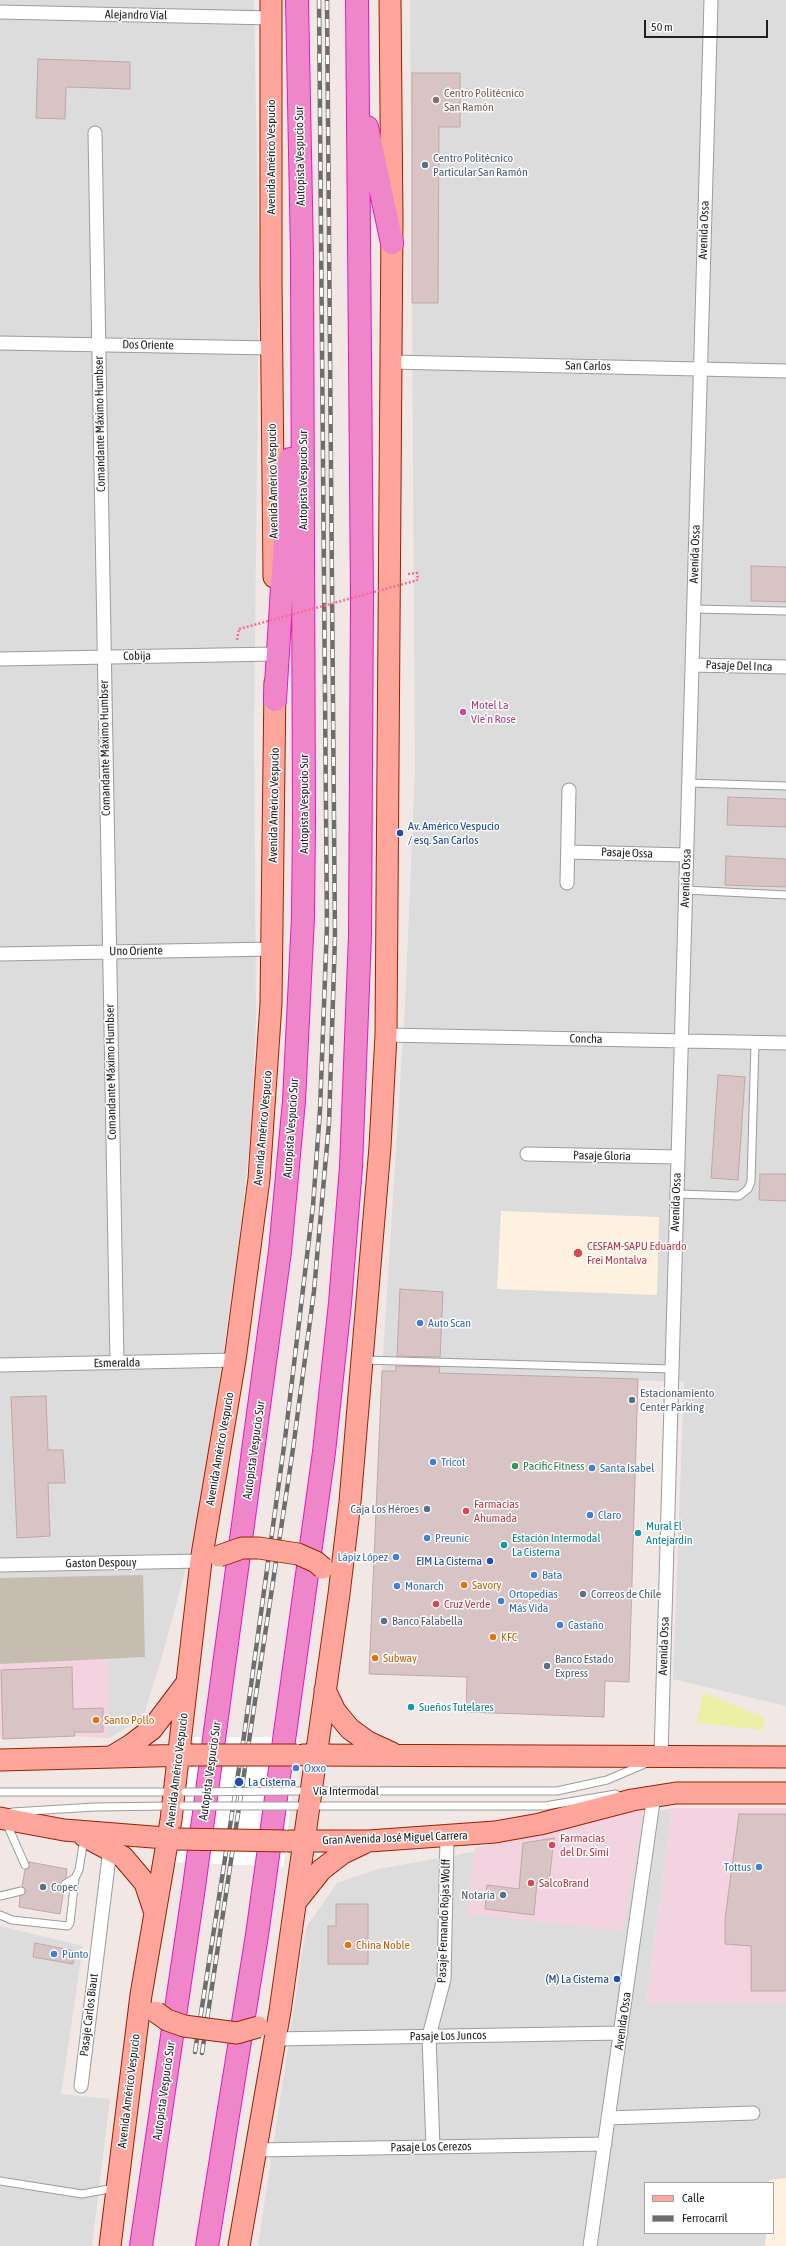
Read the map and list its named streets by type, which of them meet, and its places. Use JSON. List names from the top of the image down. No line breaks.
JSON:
{"streets":{"highway":["Autopista Vespucio Sur"],"main road":["Avenida Américo Vespucio","Gran Avenida José Miguel Carrera"],"street":["Alejandro Vial","Avenida Ossa","Dos Oriente","San Carlos","Comandante Máximo Humbser","Cobija","Pasaje Del Inca","Pasaje Ossa","Uno Oriente","Concha","Pasaje Gloria","Esmeralda","Gaston Despouy","Pasaje Fernando Rojas Wolff","Pasaje Carlos Biaut","Pasaje Los Juncos","Pasaje Los Cerezos"],"lane":["Vía Intermodal"]},"crossings":[["Alejandro Vial","Avenida Américo Vespucio"],["Avenida Américo Vespucio","Dos Oriente"],["Avenida Américo Vespucio","Cobija"],["Avenida Américo Vespucio","Uno Oriente"],["Avenida Américo Vespucio","Esmeralda"],["Avenida Américo Vespucio","Gaston Despouy"],["Avenida Américo Vespucio","Vía Intermodal"],["Avenida Américo Vespucio","Gran Avenida José Miguel Carrera"],["Avenida Ossa","San Carlos"],["Avenida Ossa","Pasaje Del Inca"],["Avenida Ossa","Pasaje Ossa"],["Avenida Ossa","Concha"],["Avenida Ossa","Pasaje Gloria"],["Avenida Ossa","Vía Intermodal"],["Avenida Ossa","Gran Avenida José Miguel Carrera"],["Avenida Ossa","Pasaje Los Juncos"],["Avenida Ossa","Pasaje Los Cerezos"],["Dos Oriente","Comandante Máximo Humbser"],["Comandante Máximo Humbser","Cobija"],["Comandante Máximo Humbser","Uno Oriente"],["Comandante Máximo Humbser","Esmeralda"],["Vía Intermodal","Gran Avenida José Miguel Carrera"],["Gran Avenida José Miguel Carrera","Pasaje Fernando Rojas Wolff"],["Pasaje Fernando Rojas Wolff","Pasaje Los Juncos"],["Pasaje Fernando Rojas Wolff","Pasaje Los Cerezos"]],"places":["Centro Politécnico San Ramón","Centro Politécnico Particular San Ramón","Motel La Vie’n Rose","Av. Américo Vespucio / esq. San Carlos","CESFAM-SAPU Eduardo Frei Montalva","Auto Scan","Estacionamiento Center Parking","Tricot","Pacific Fitness","Santa Isabel","Caja Los Héroes","Farmacias Ahumada","Claro","Mural El Antejardín","Preunic","Estación Intermodal La Cisterna","Lápiz López","EIM La Cisterna","Bata","Savory","Monarch","Correos de Chile","Ortopedias Más Vida","Cruz Verde","Banco Falabella","Castaño","KFC","Subway","Banco Estado Express","Sueños Tutelares","Santo Pollo","Oxxo","La Cisterna","Farmacias del Dr. Simi","Tottus","SalcoBrand","Copec","Notaría","China Noble","Punto","(M) La Cisterna"],"legend":["Calle","Ferrocarril"],"scale_bar":"50 m"}
